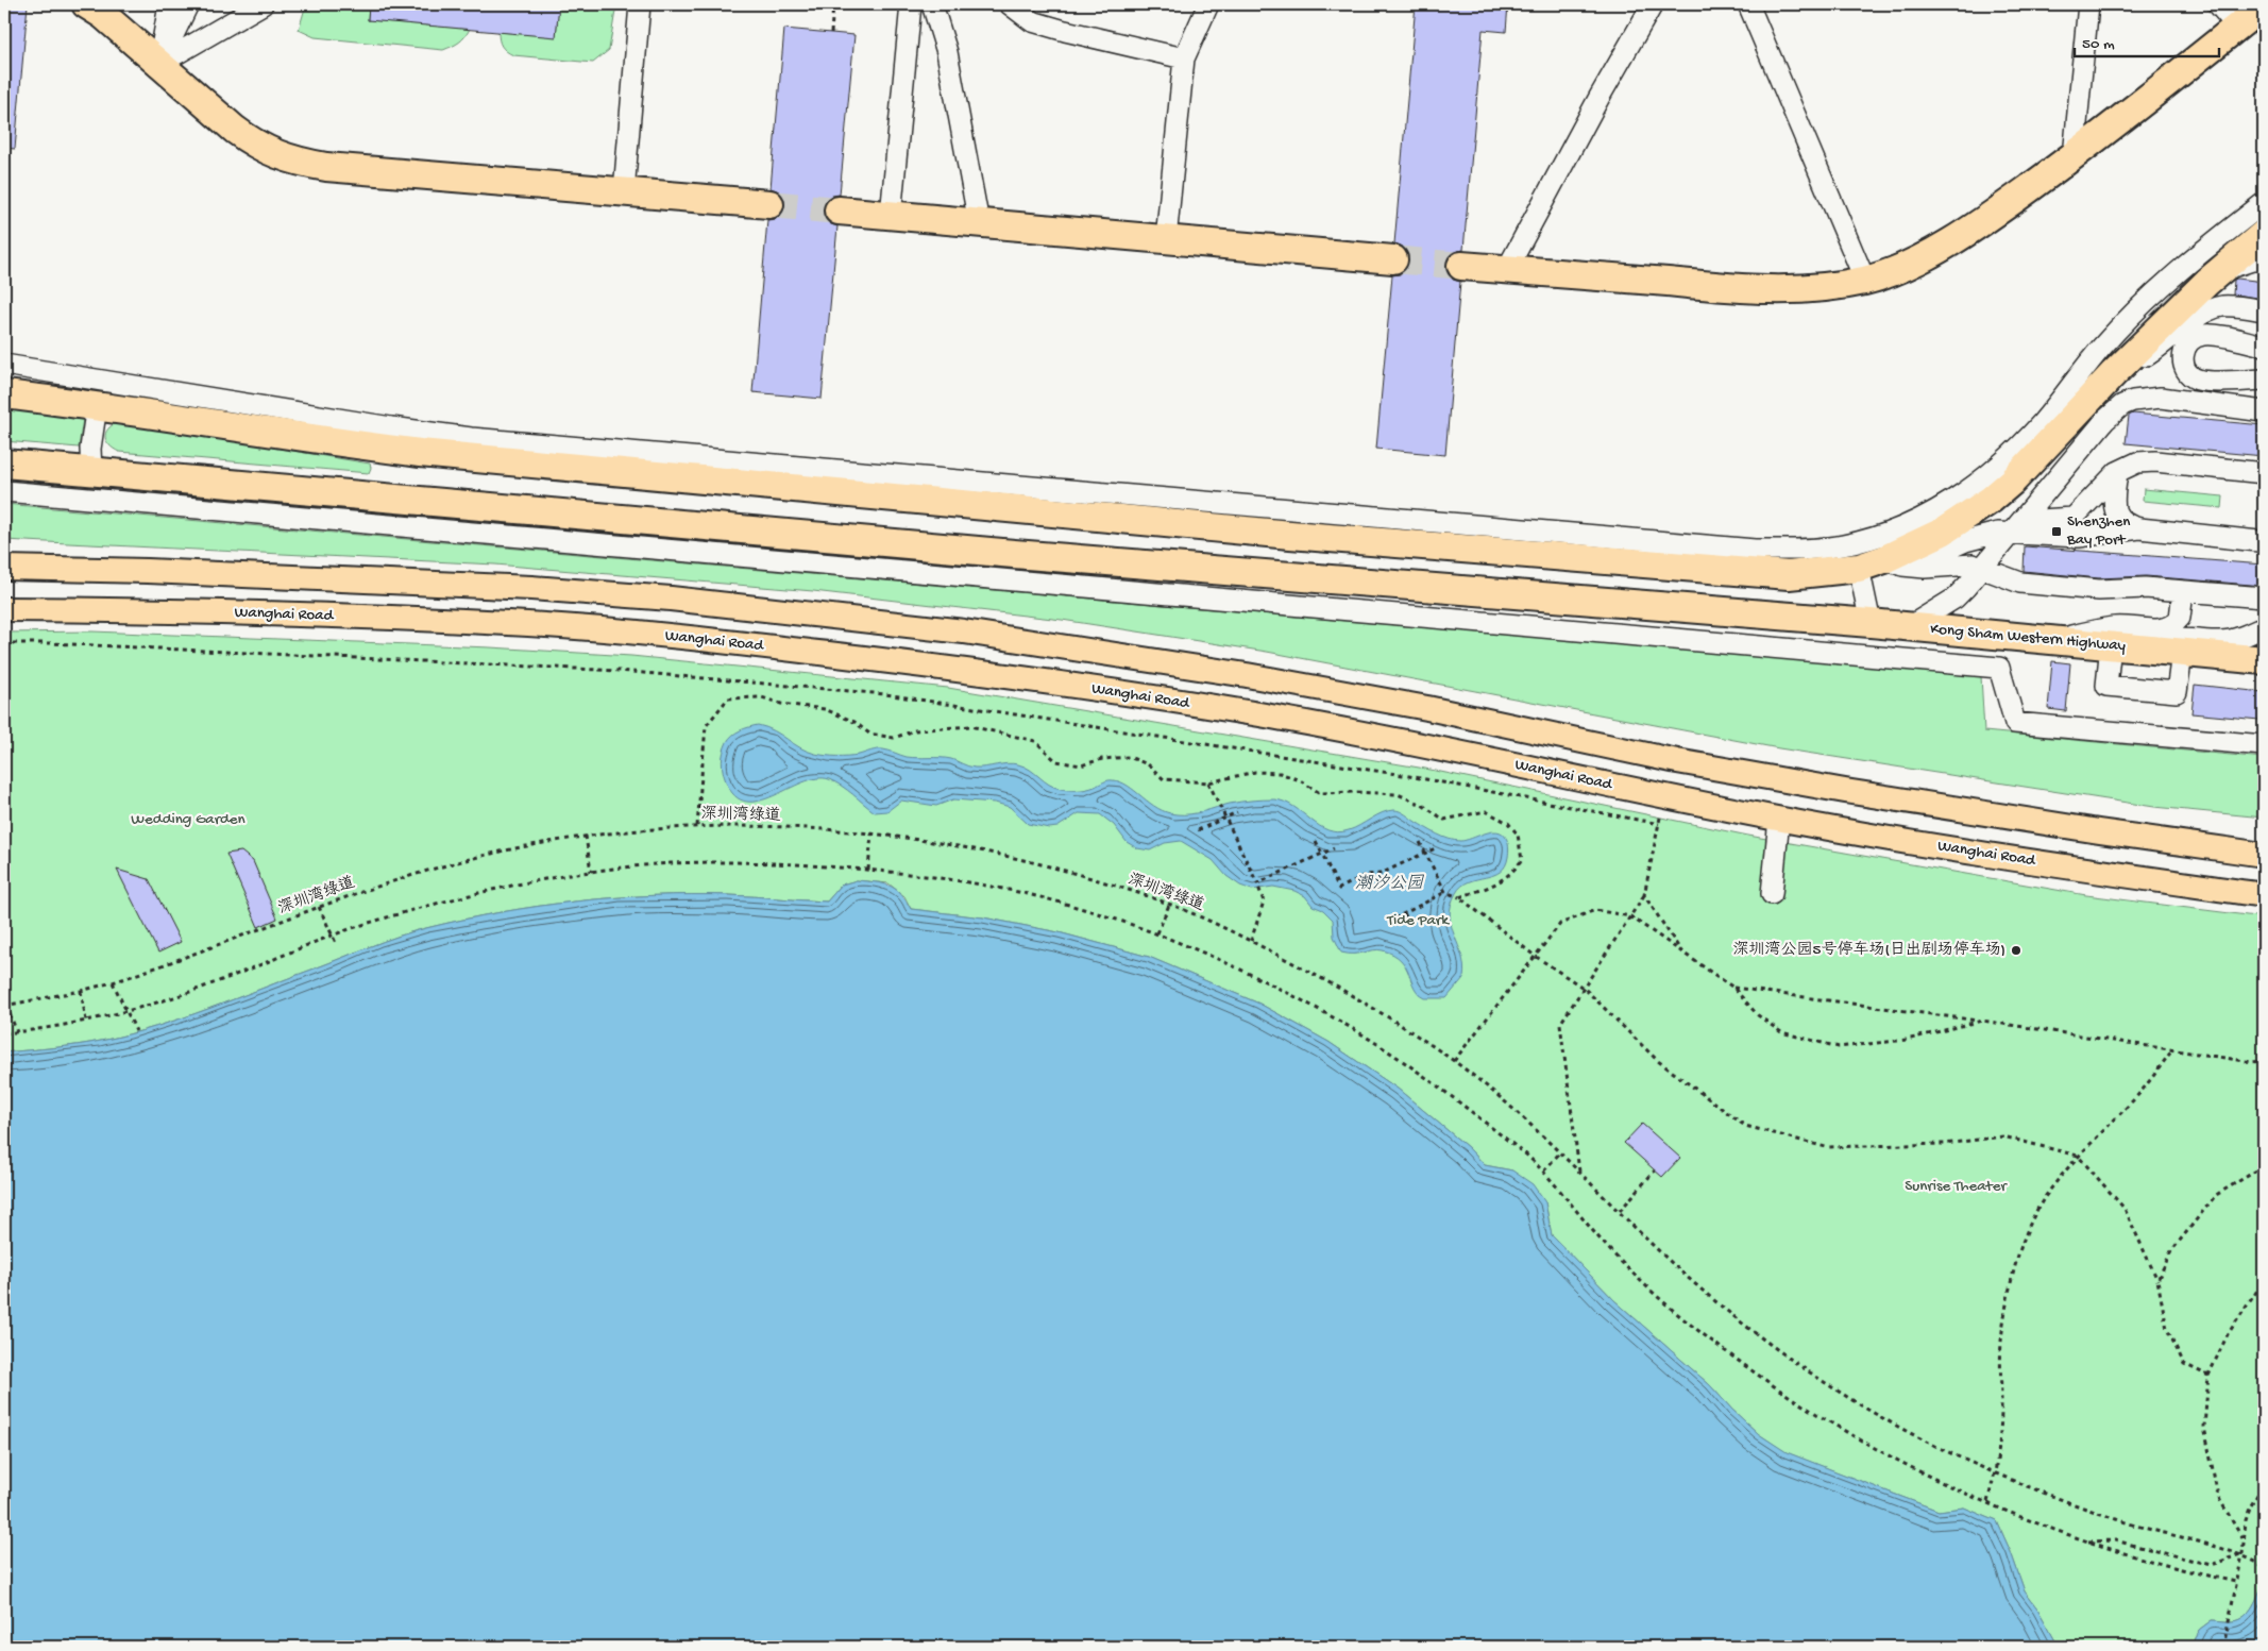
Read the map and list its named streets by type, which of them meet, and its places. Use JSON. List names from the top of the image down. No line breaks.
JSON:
{"streets":{"highway":["Kong Sham Western Highway"],"main road":["Wanghai Road"],"path":["深圳湾绿道"]},"water":["潮汐公园"],"parks":["Wedding Garden","Tide Park","Sunrise Theater"],"places":{"transit":["Shenzhen Bay Port"],"other":["深圳湾公园5号停车场(日出剧场停车场)"]},"scale_bar":"50 m"}
